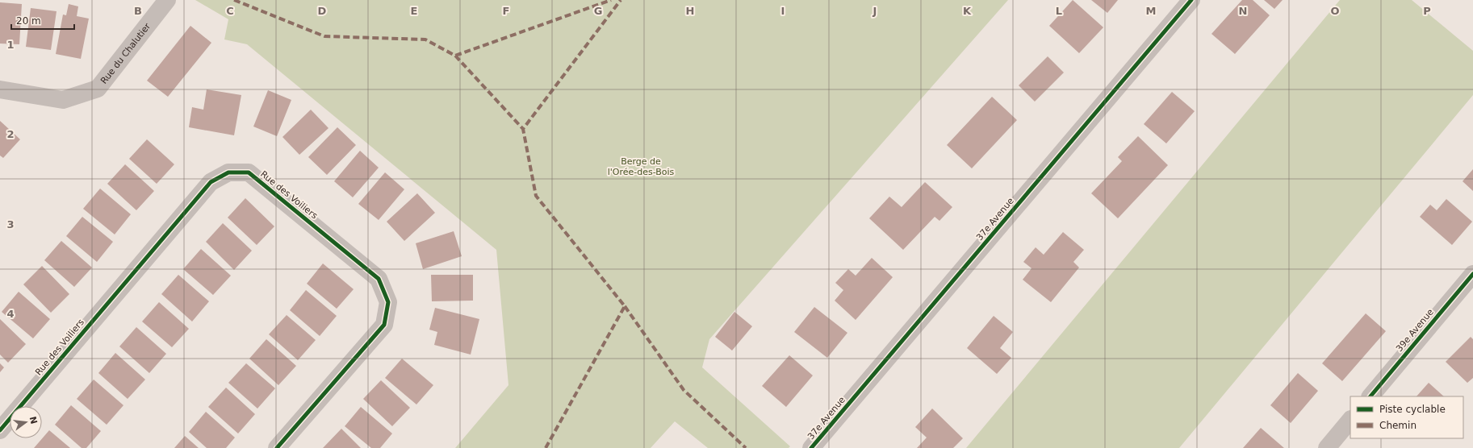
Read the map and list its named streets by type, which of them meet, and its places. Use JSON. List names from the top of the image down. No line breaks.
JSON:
{"streets":{"street":["Rue du Chalutier","Rue des Voiliers","37e Avenue","39e Avenue"]},"parks":["Berge de l'Orée-des-Bois"],"legend":["Piste cyclable","Chemin"],"scale_bar":"20 m","north":"right","grid":{"columns":["B","C","D","E","F","G","H","I","J","K","L","M","N","O","P"],"rows":["1","2","3","4"]}}
